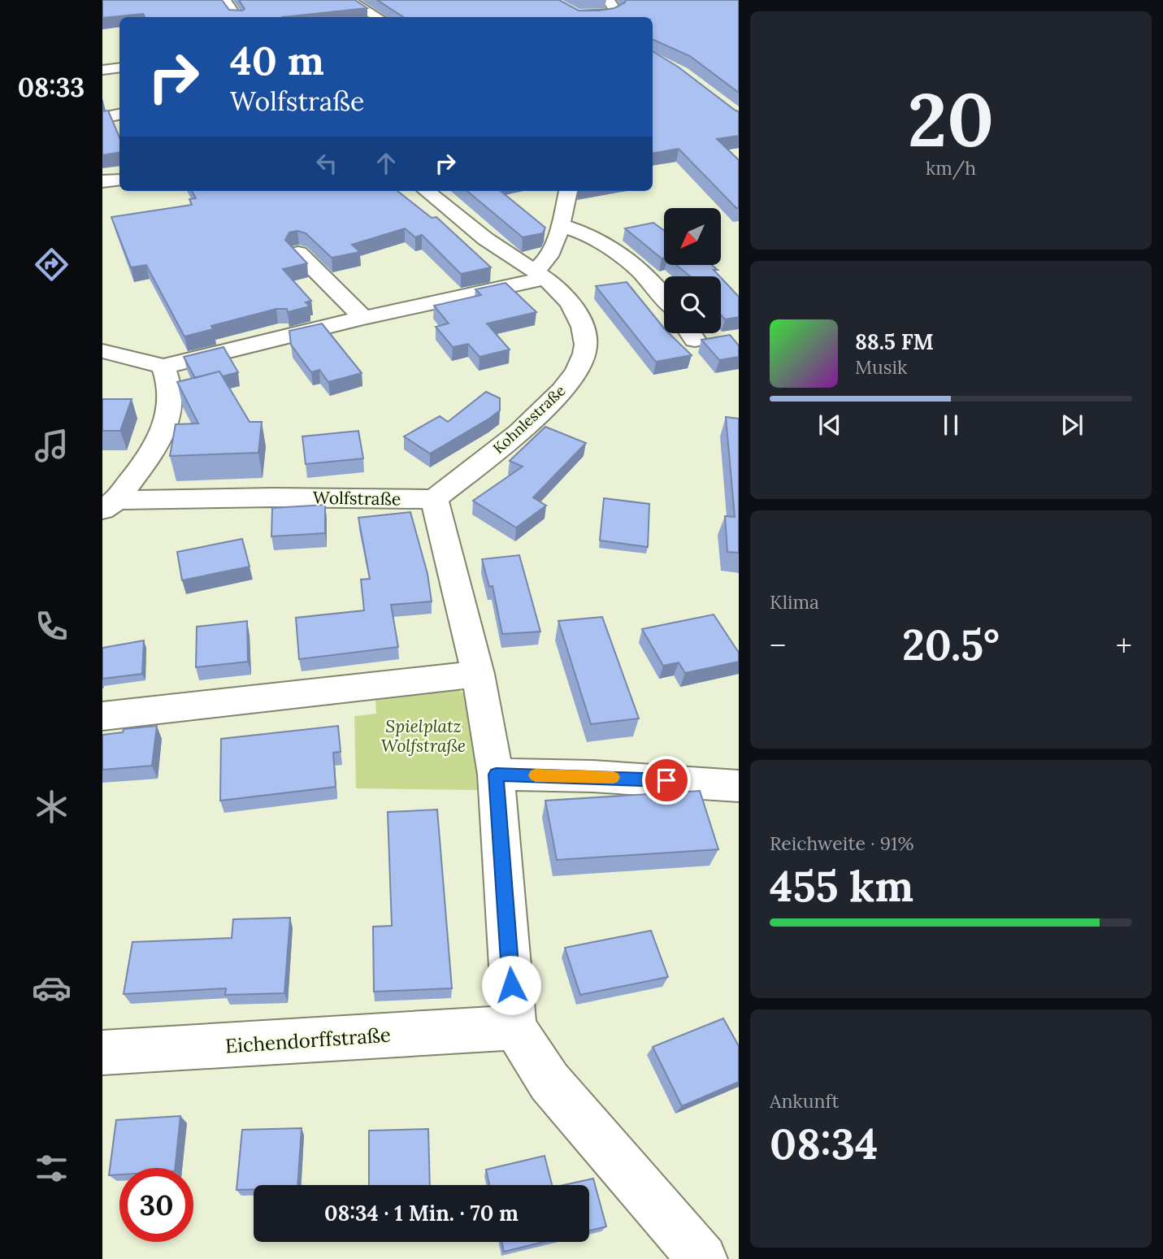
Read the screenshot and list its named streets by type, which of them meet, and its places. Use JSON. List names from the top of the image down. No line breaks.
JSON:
{"streets":{"street":["Kohnlestraße","Wolfstraße","Eichendorffstraße"]},"crossings":[["Kohnlestraße","Wolfstraße"]],"parks":["Spielplatz Wolfstraße"],"north":"bottom left","page":{"tabs":"08:33","tile":[["20","km/h"],"Klima",["Reichweite · 91%","455 km"],["Ankunft","08:34"]],"turn":["40 m","Wolfstraße"],"song":["88.5 FM","Musik"],"heat":["−","20.5°","+"],"limit":"30","trip":"08:34 · 1 Min. · 70 m"}}
